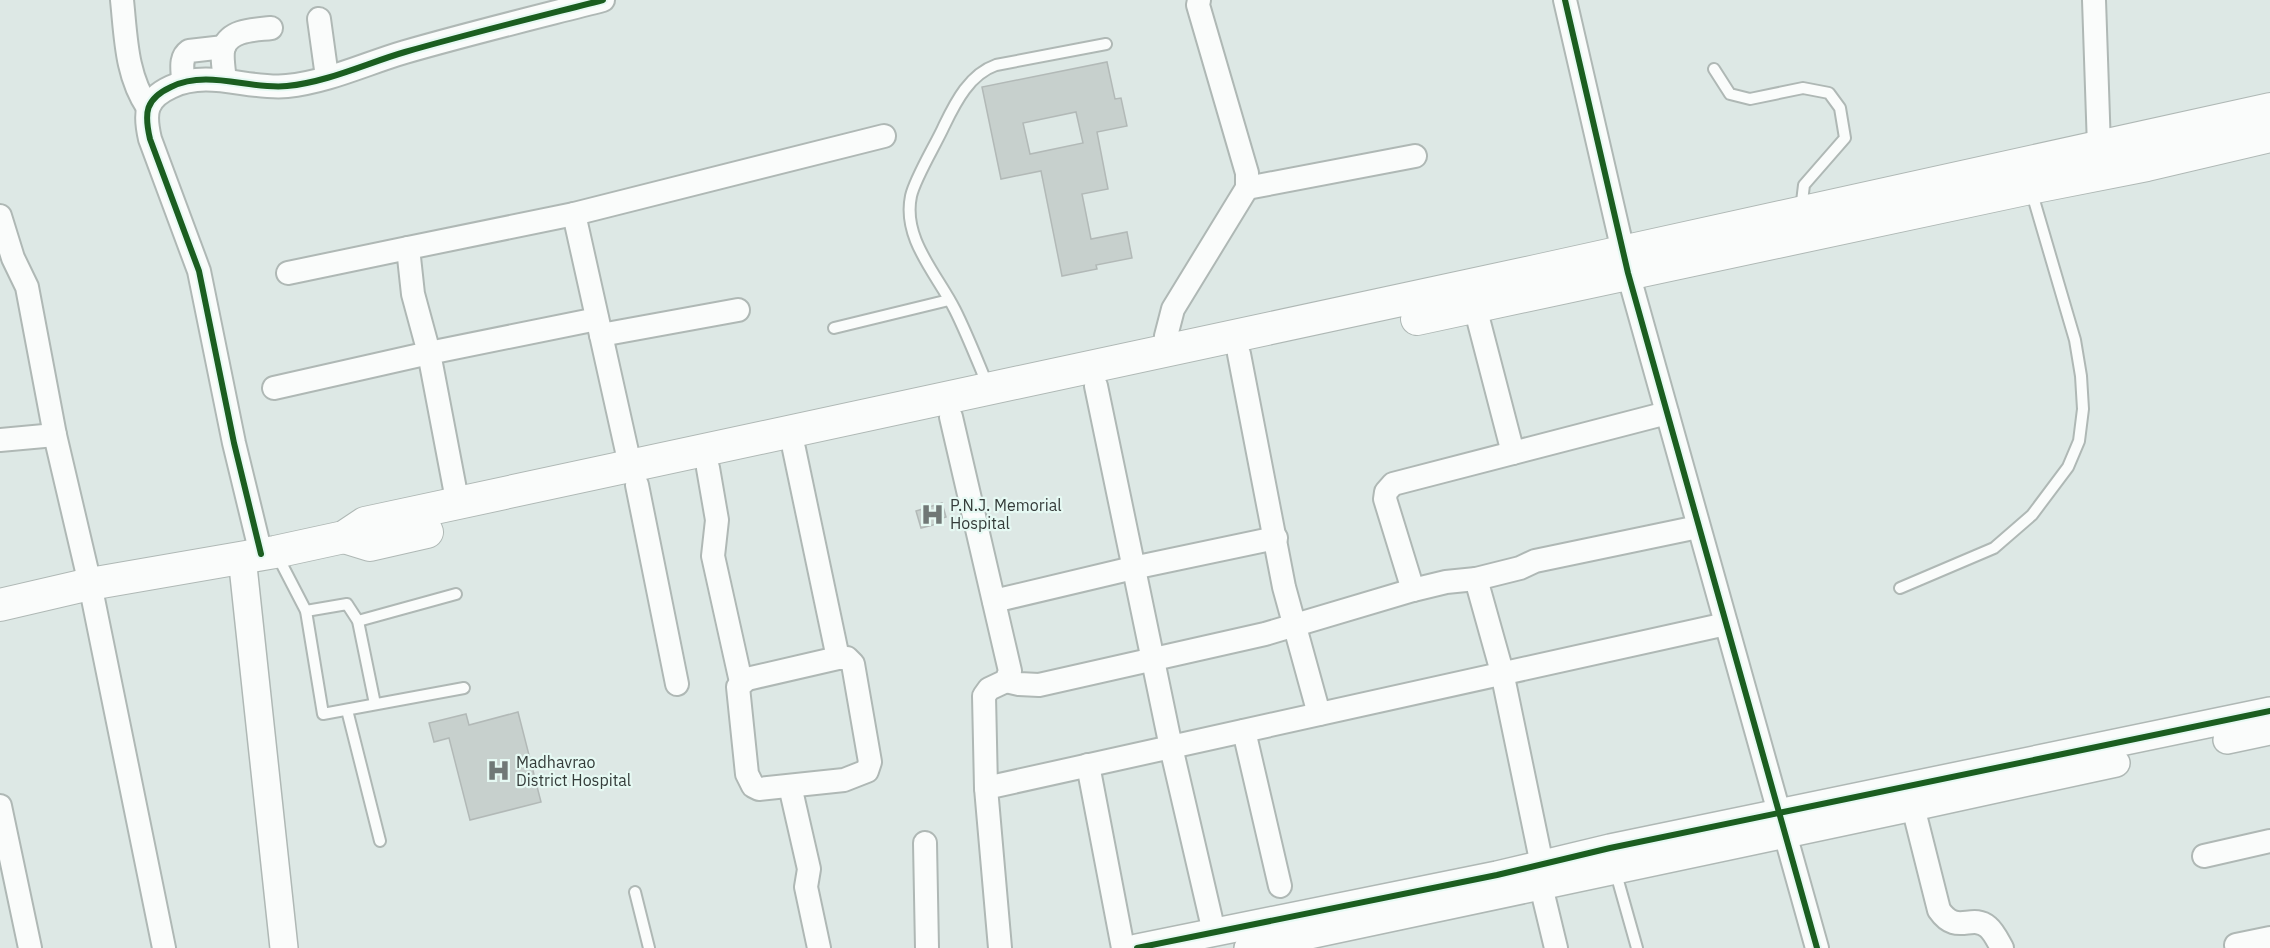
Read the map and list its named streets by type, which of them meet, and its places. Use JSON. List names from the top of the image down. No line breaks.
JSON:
{"places":{"hospital":["P.N.J. Memorial Hospital","Madhavrao District Hospital"]}}
